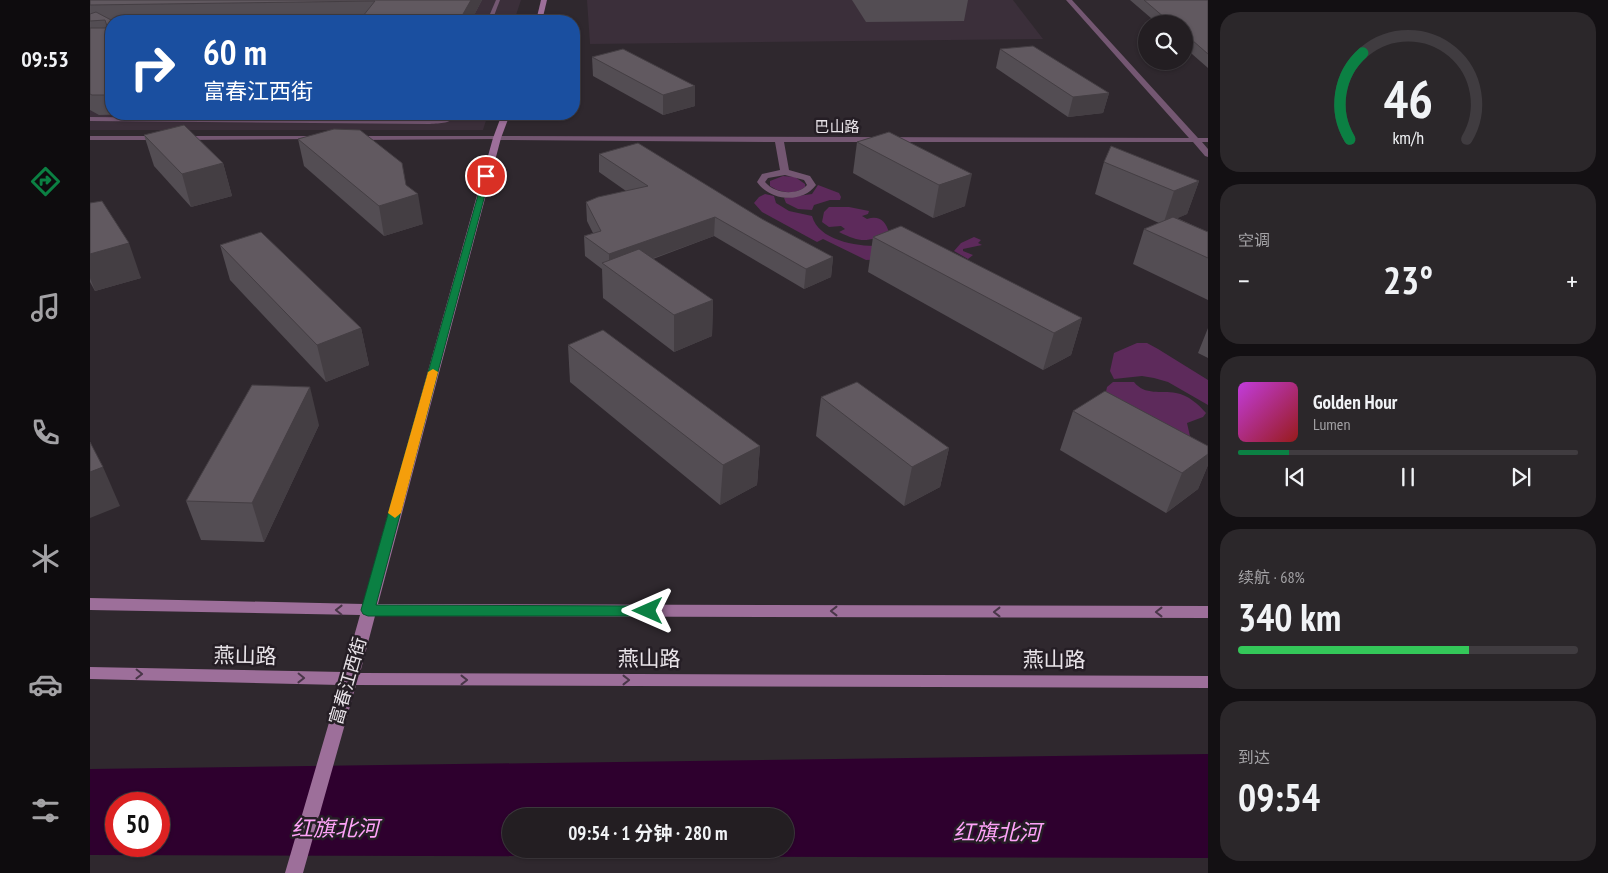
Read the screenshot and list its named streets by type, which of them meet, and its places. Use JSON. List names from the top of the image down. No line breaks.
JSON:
{"streets":{"main road":["燕山路","富春江西街"],"street":["巴山路"]},"crossings":[["巴山路","富春江西街"],["燕山路","富春江西街"]],"water":["红旗北河"],"page":{"tabs":"09:53","turn":["60 m","富春江西街"],"tile":["空调",["续航 · 68%","340 km"],["到达","09:54"]],"heat":["−","23°","+"],"song":["Golden Hour","Lumen"],"limit":"50","trip":"09:54 · 1 分钟 · 280 m","gauge":["46","km/h"]}}
